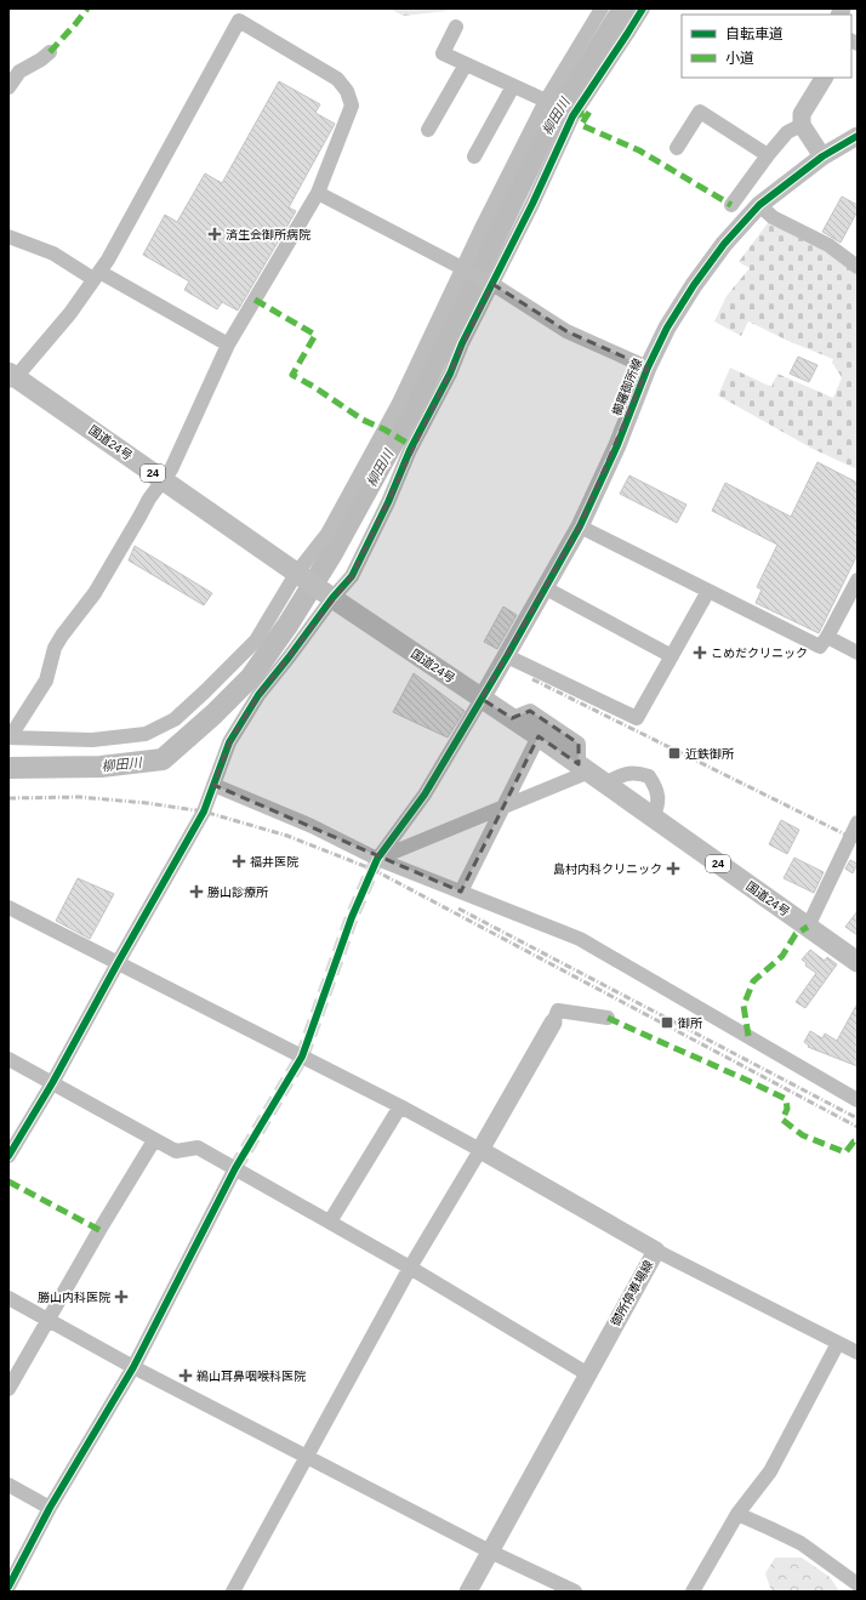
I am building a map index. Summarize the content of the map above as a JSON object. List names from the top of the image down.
{
  "streets": {
    "highway": ["国道24号", "24"],
    "main road": ["櫛羅御所線", "御所停車場線"]
  },
  "crossings": [
    ["櫛羅御所線", "国道24号"]
  ],
  "water": ["柳田川"],
  "places": {
    "health": [
      "済生会御所病院",
      "こめだクリニック",
      "福井医院",
      "島村内科クリニック",
      "勝山診療所",
      "勝山内科医院",
      "鵜山耳鼻咽喉科医院"
    ],
    "transit": ["近鉄御所", "御所"]
  },
  "legend": ["自転車道", "小道"]
}
